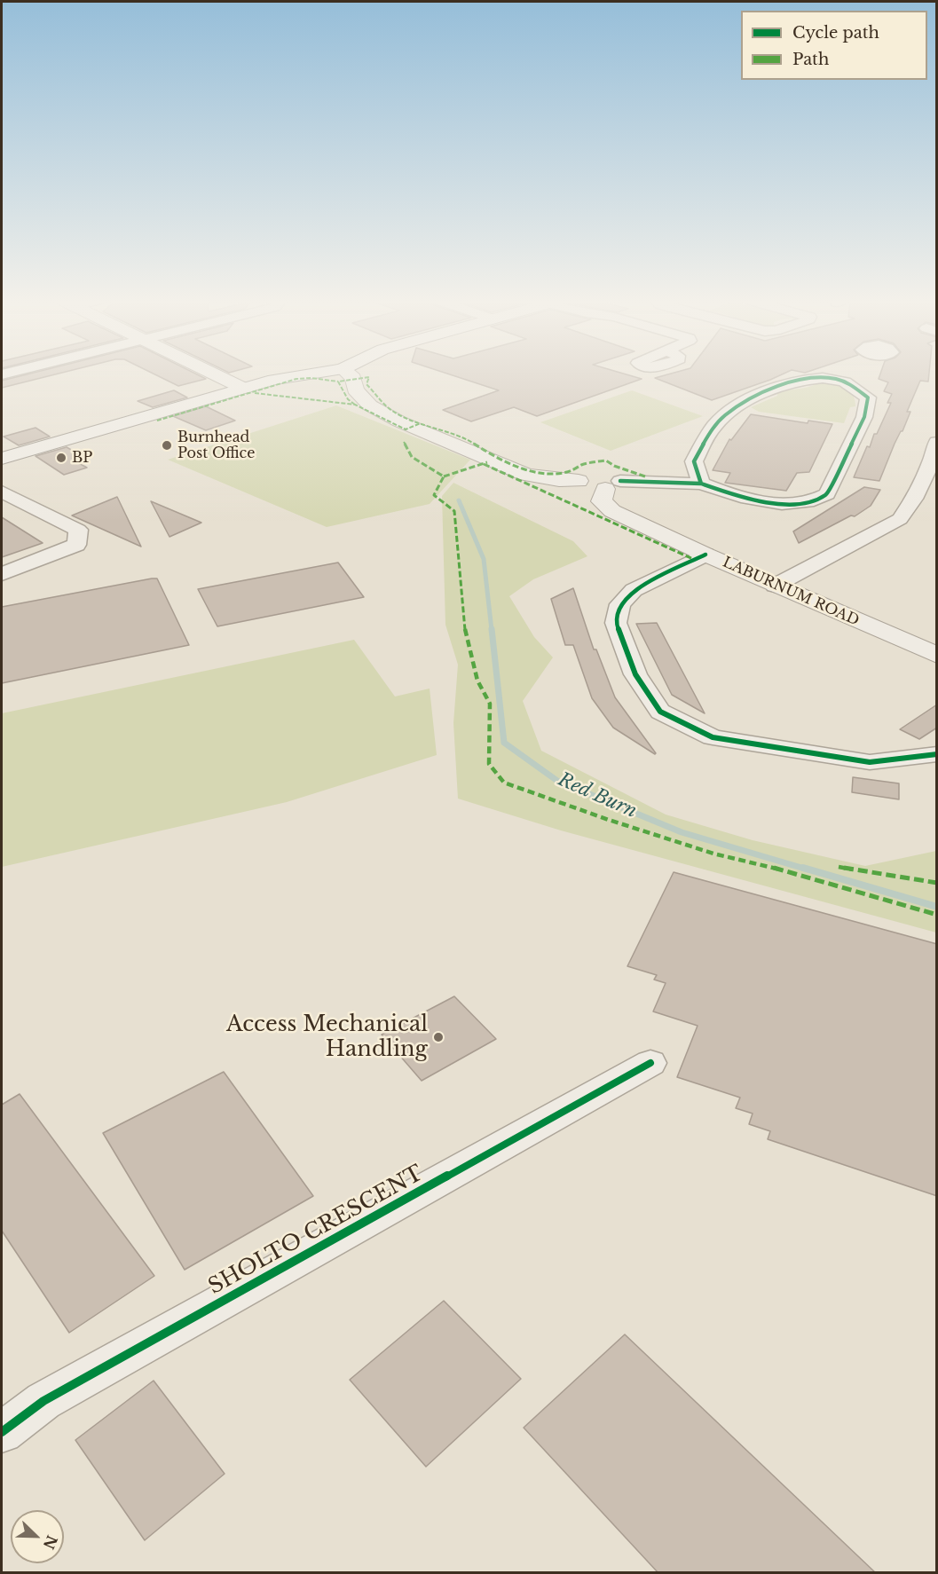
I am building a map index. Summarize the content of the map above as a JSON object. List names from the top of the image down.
{
  "streets": {
    "street": ["LABURNUM ROAD", "SHOLTO CRESCENT"]
  },
  "water": ["Red Burn"],
  "places": ["Burnhead Post Office", "BP", "Access Mechanical Handling"],
  "legend": ["Cycle path", "Path"],
  "north": "bottom right"
}
